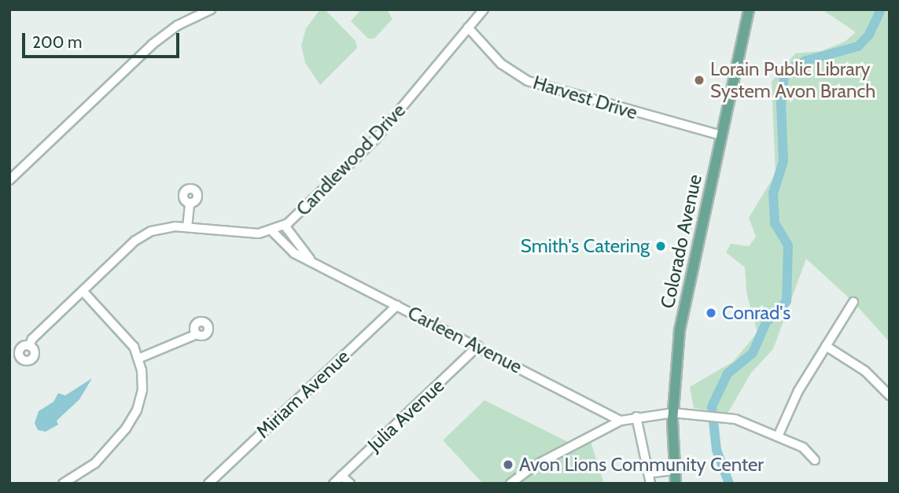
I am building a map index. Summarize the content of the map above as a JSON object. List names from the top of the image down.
{
  "streets": {
    "main road": ["Colorado Avenue"],
    "street": [
      "Harvest Drive",
      "Candlewood Drive",
      "Carleen Avenue",
      "Miriam Avenue",
      "Julia Avenue"
    ]
  },
  "crossings": [
    ["Harvest Drive", "Candlewood Drive"],
    ["Harvest Drive", "Colorado Avenue"],
    ["Candlewood Drive", "Carleen Avenue"],
    ["Carleen Avenue", "Miriam Avenue"],
    ["Carleen Avenue", "Julia Avenue"]
  ],
  "places": [
    "Lorain Public Library System Avon Branch",
    "Smith's Catering",
    "Conrad's",
    "Avon Lions Community Center"
  ],
  "scale_bar": "200 m"
}
